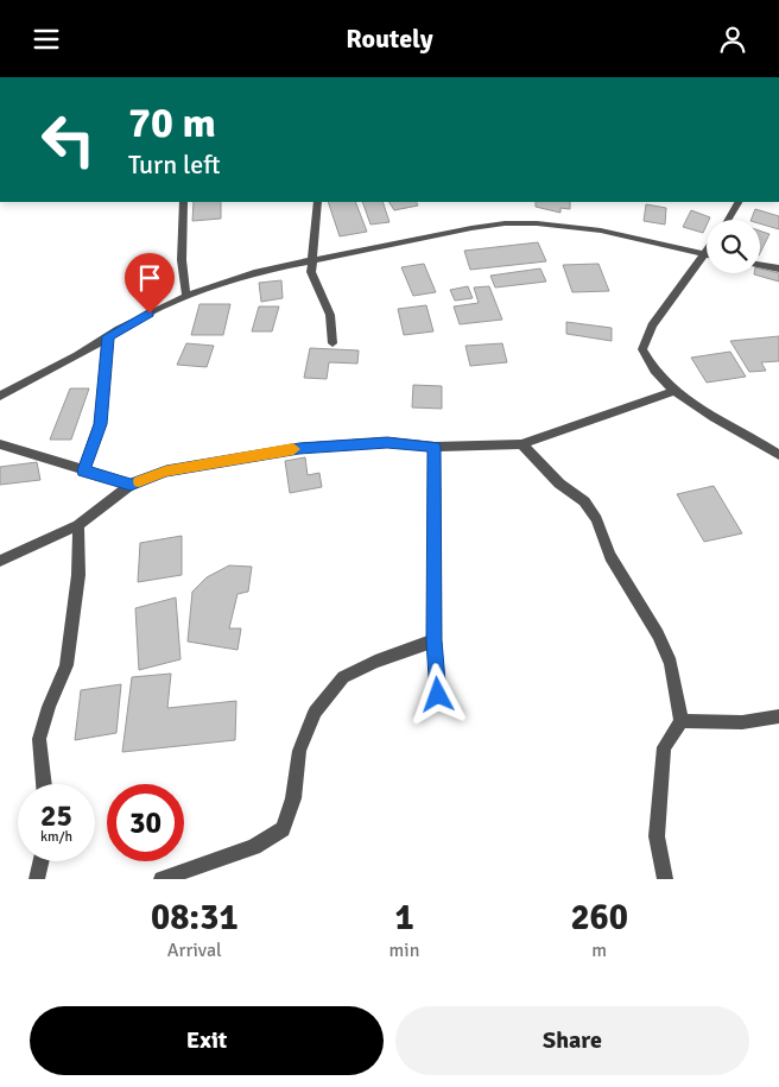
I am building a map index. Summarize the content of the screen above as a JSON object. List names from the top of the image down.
{
  "page": {
    "header": "Routely",
    "turn": ["70 m", "Turn left"],
    "speed": "25 km/h",
    "limit": "30",
    "eta": [
      "08:31",
      "Arrival",
      "1",
      "min",
      "260",
      "m"
    ],
    "buttons": ["Exit", "Share"]
  }
}
